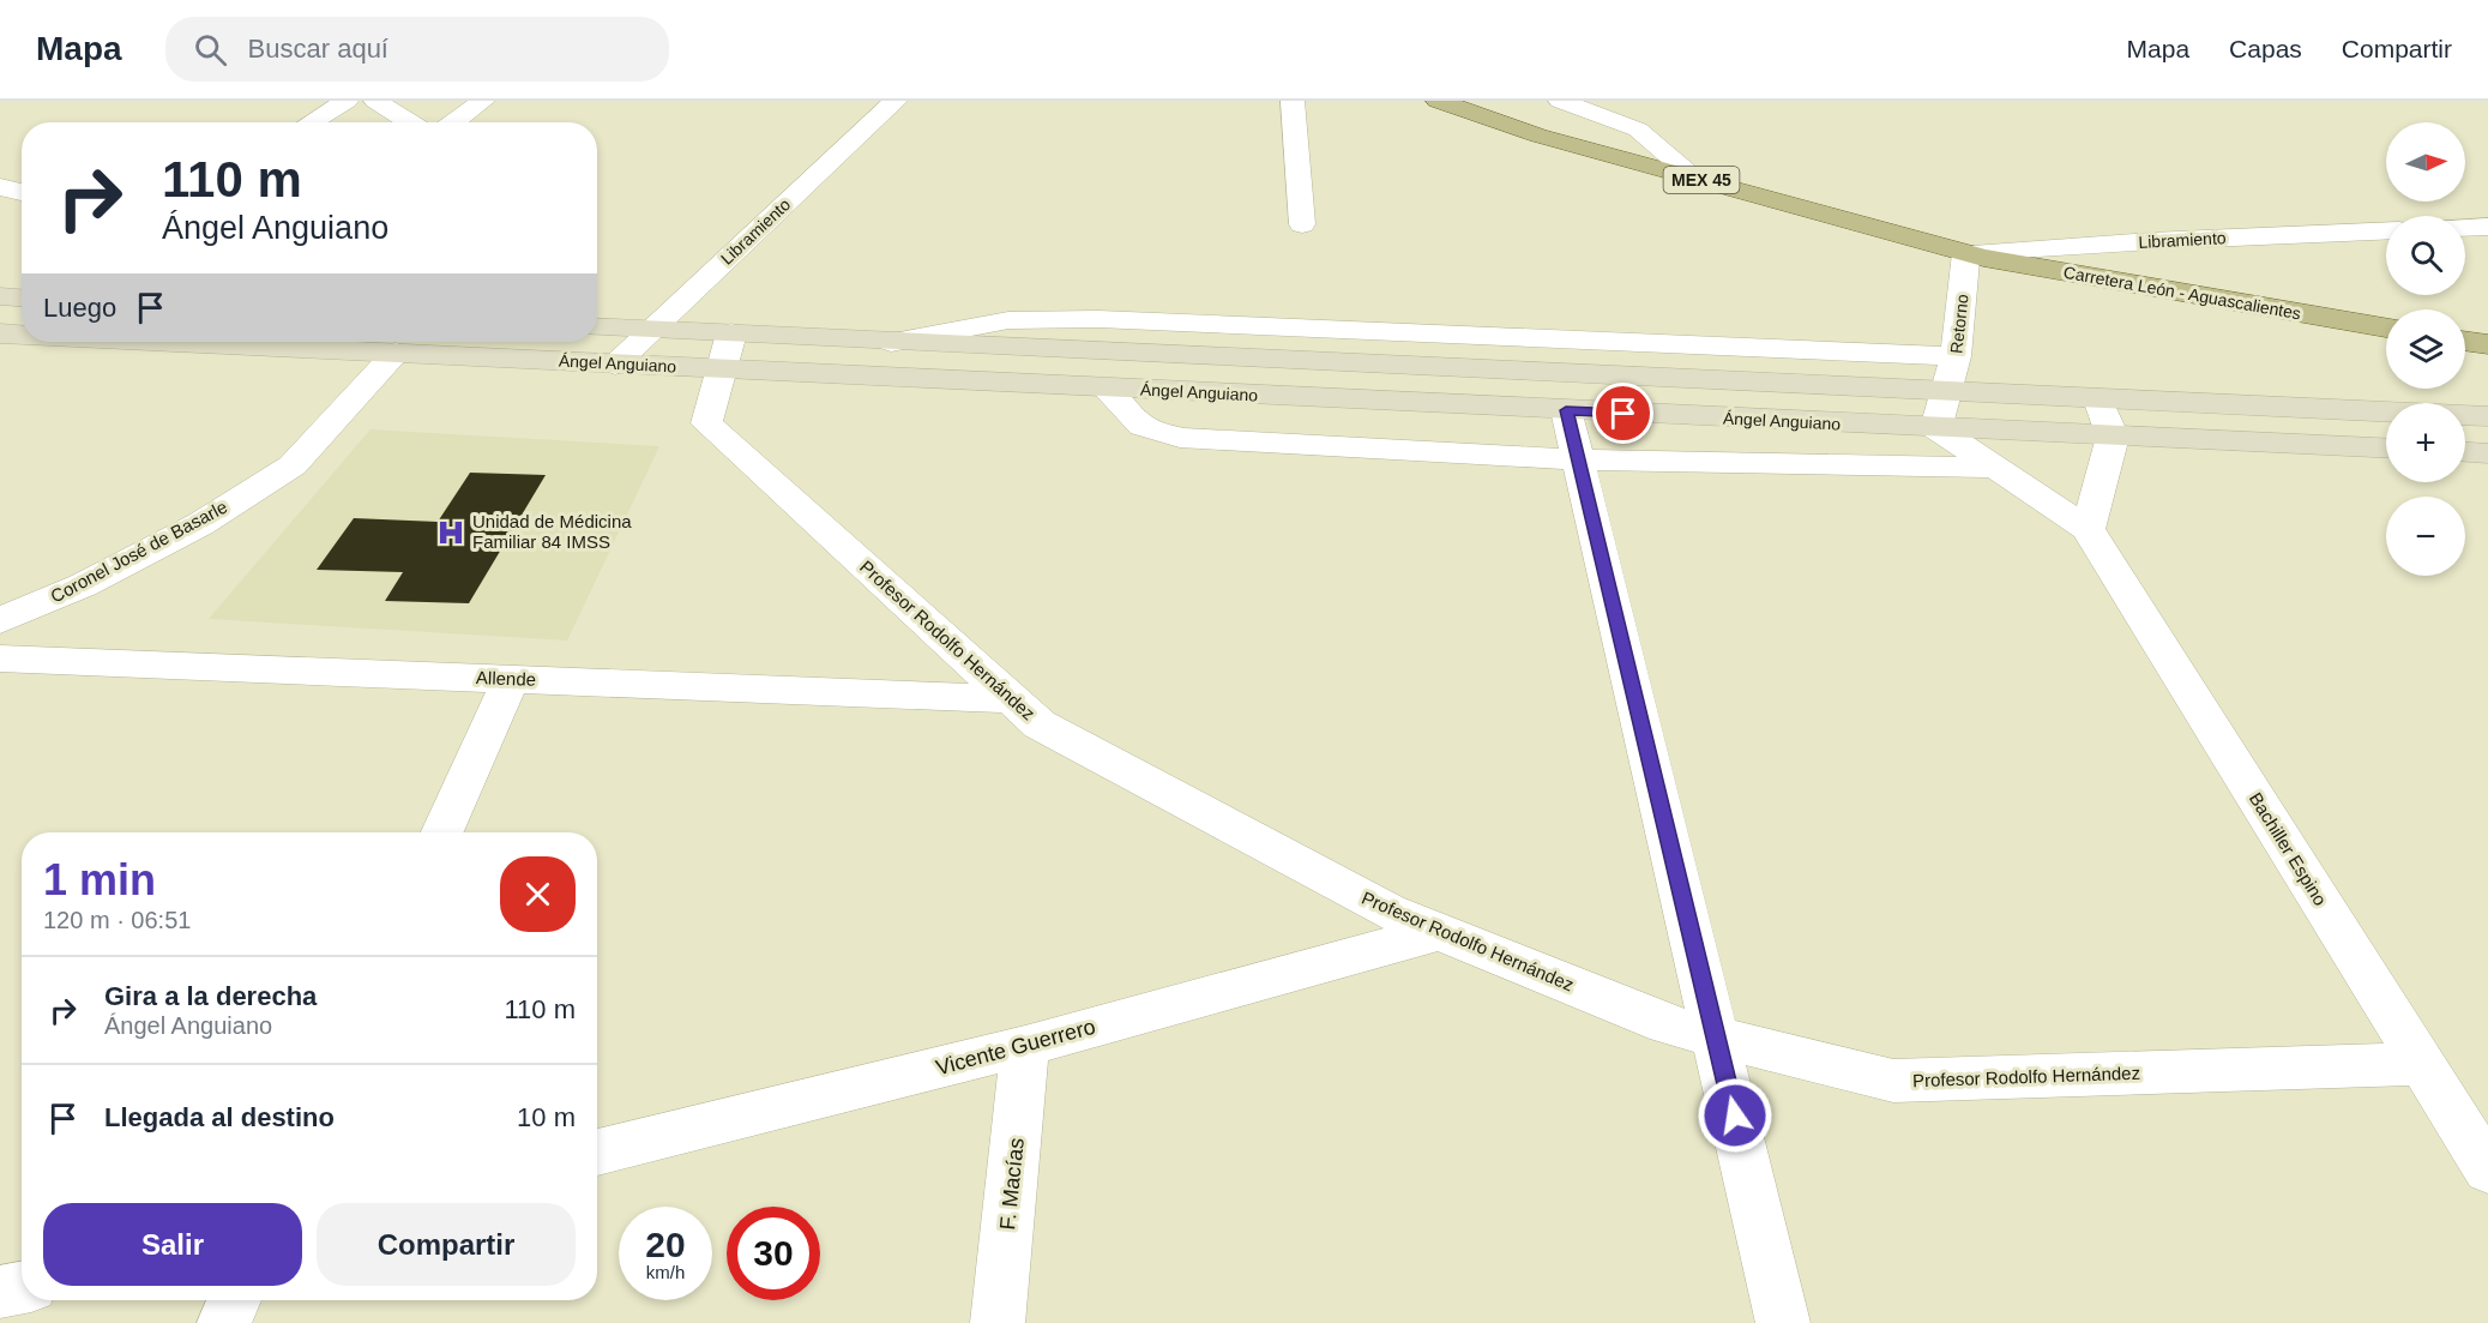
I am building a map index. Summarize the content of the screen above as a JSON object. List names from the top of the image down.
{
  "streets": {
    "main road": ["MEX 45", "Carretera León - Aguascalientes"],
    "street": [
      "Libramiento",
      "Retorno",
      "Ángel Anguiano",
      "Coronel José de Basarle",
      "Profesor Rodolfo Hernández",
      "Allende",
      "Bachiller Espino",
      "Vicente Guerrero",
      "F. Macías"
    ]
  },
  "crossings": [
    ["MEX 45", "Libramiento"],
    ["MEX 45", "Carretera León - Aguascalientes"],
    ["MEX 45", "Retorno"],
    ["Libramiento", "Carretera León - Aguascalientes"],
    ["Libramiento", "Retorno"],
    ["Libramiento", "Ángel Anguiano"],
    ["Carretera León - Aguascalientes", "Retorno"],
    ["Retorno", "Ángel Anguiano"],
    ["Ángel Anguiano", "Coronel José de Basarle"],
    ["Ángel Anguiano", "Profesor Rodolfo Hernández"],
    ["Profesor Rodolfo Hernández", "Allende"],
    ["Profesor Rodolfo Hernández", "Bachiller Espino"],
    ["Profesor Rodolfo Hernández", "Vicente Guerrero"],
    ["Vicente Guerrero", "F. Macías"]
  ],
  "places": {
    "hospital": ["Unidad de Médicina Familiar 84 IMSS"]
  },
  "north": "right",
  "page": {
    "header": "Mapa",
    "search": "Buscar aquí",
    "nav": ["Mapa", "Capas", "Compartir"],
    "map_buttons": ["+", "−"],
    "turn": ["110 m", "Ángel Anguiano"],
    "then": "Luego",
    "heading": ["1 min", "120 m · 06:51"],
    "list": [
      {
        "name": "Gira a la derecha",
        "note": "Ángel Anguiano",
        "value": "110 m"
      },
      {
        "name": "Llegada al destino",
        "value": "10 m"
      }
    ],
    "buttons": ["Salir", "Compartir"],
    "speed": "20 km/h",
    "limit": "30"
  }
}
